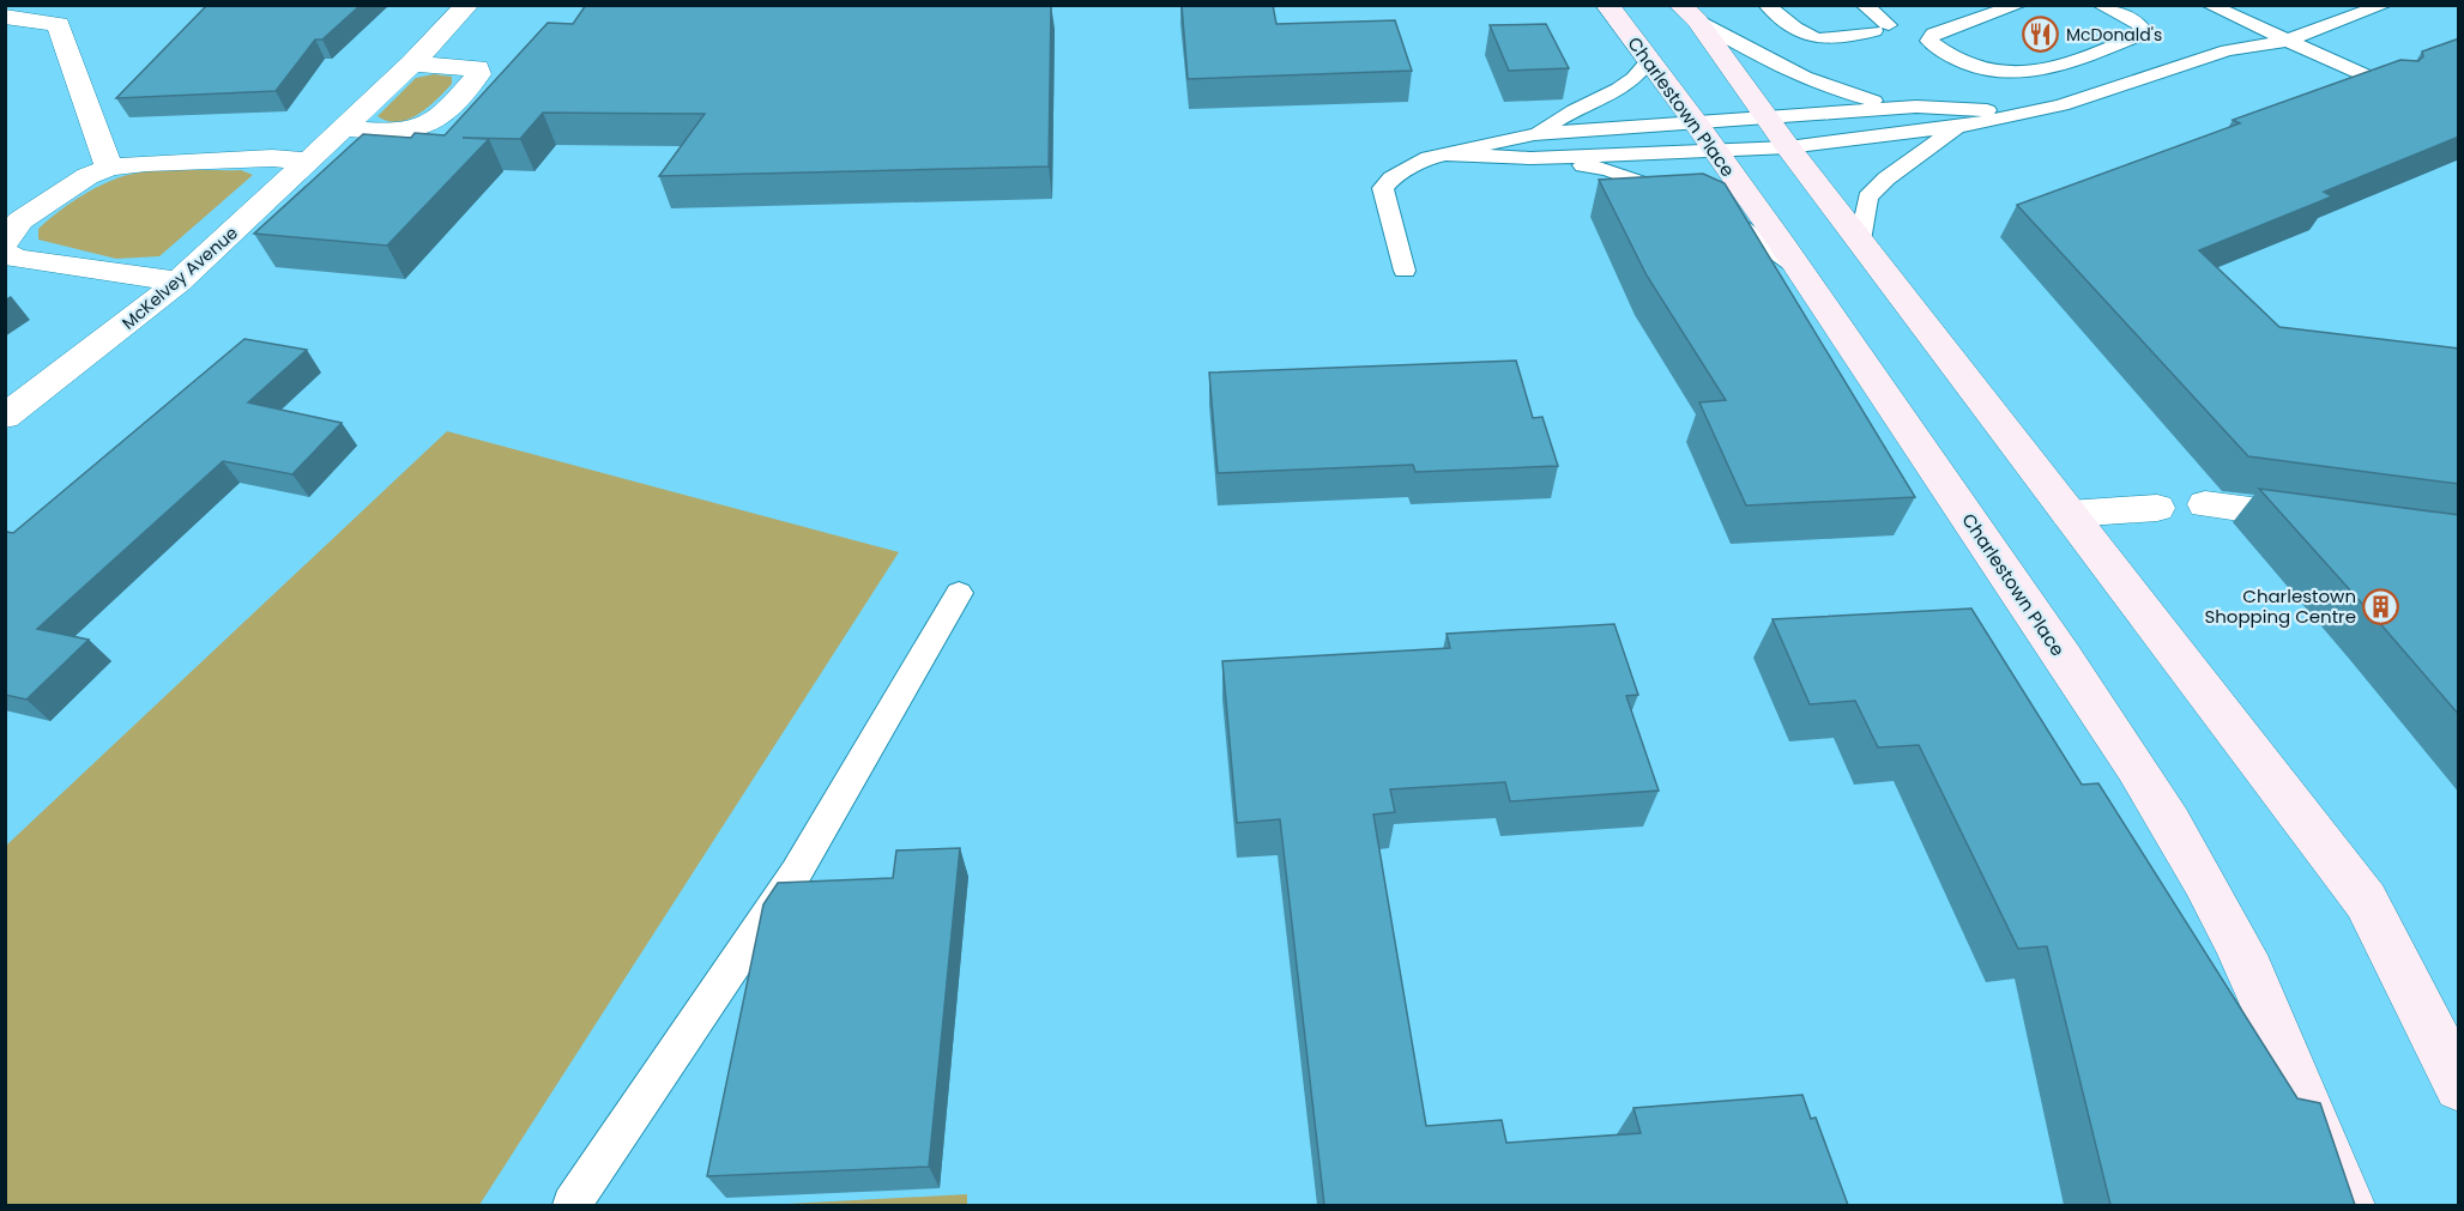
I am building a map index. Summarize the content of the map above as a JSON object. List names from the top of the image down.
{
  "streets": {
    "street": ["Charlestown Place", "McKelvey Avenue"]
  },
  "places": {
    "restaurant": ["McDonald's"],
    "building": ["Charlestown Shopping Centre"]
  }
}
